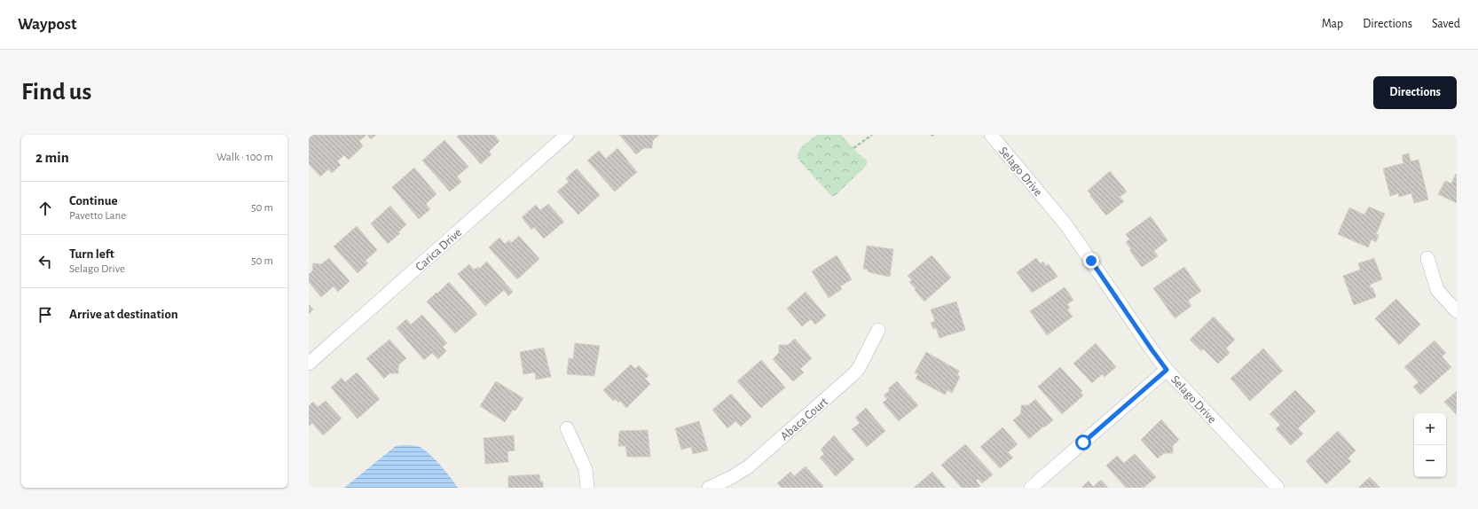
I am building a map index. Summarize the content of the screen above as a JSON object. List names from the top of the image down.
{
  "streets": {
    "street": ["Selago Drive", "Carica Drive", "Abaca Court"]
  },
  "page": {
    "header": "Waypost",
    "nav": ["Map", "Directions", "Saved"],
    "buttons": "Directions",
    "title": "Find us",
    "heading": ["2 min", "Walk · 100 m"],
    "list": [
      ["Continue", "Pavetto Lane", "50 m"],
      ["Turn left", "Selago Drive", "50 m"],
      "Arrive at destination"
    ],
    "map_buttons": ["+", "−"]
  }
}
